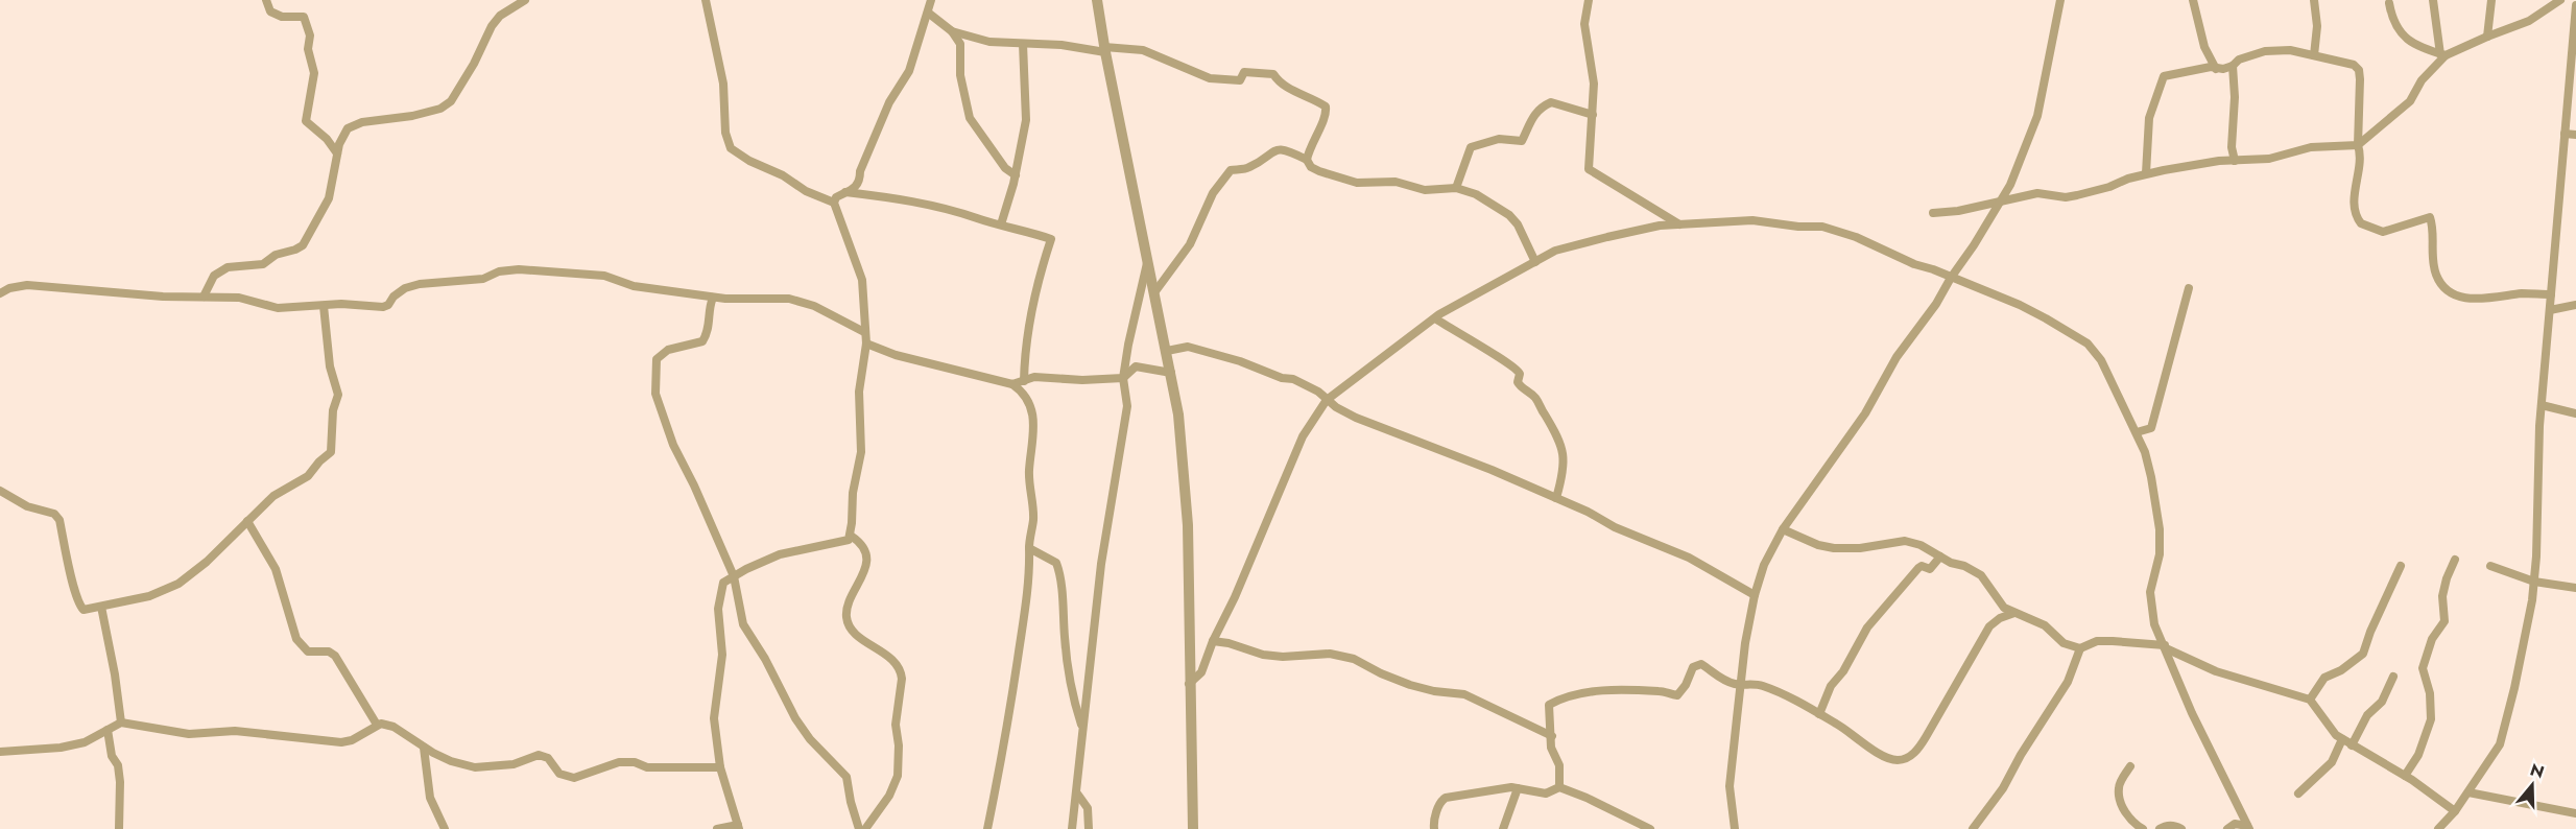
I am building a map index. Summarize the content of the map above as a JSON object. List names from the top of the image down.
{
  "north": "top"
}
